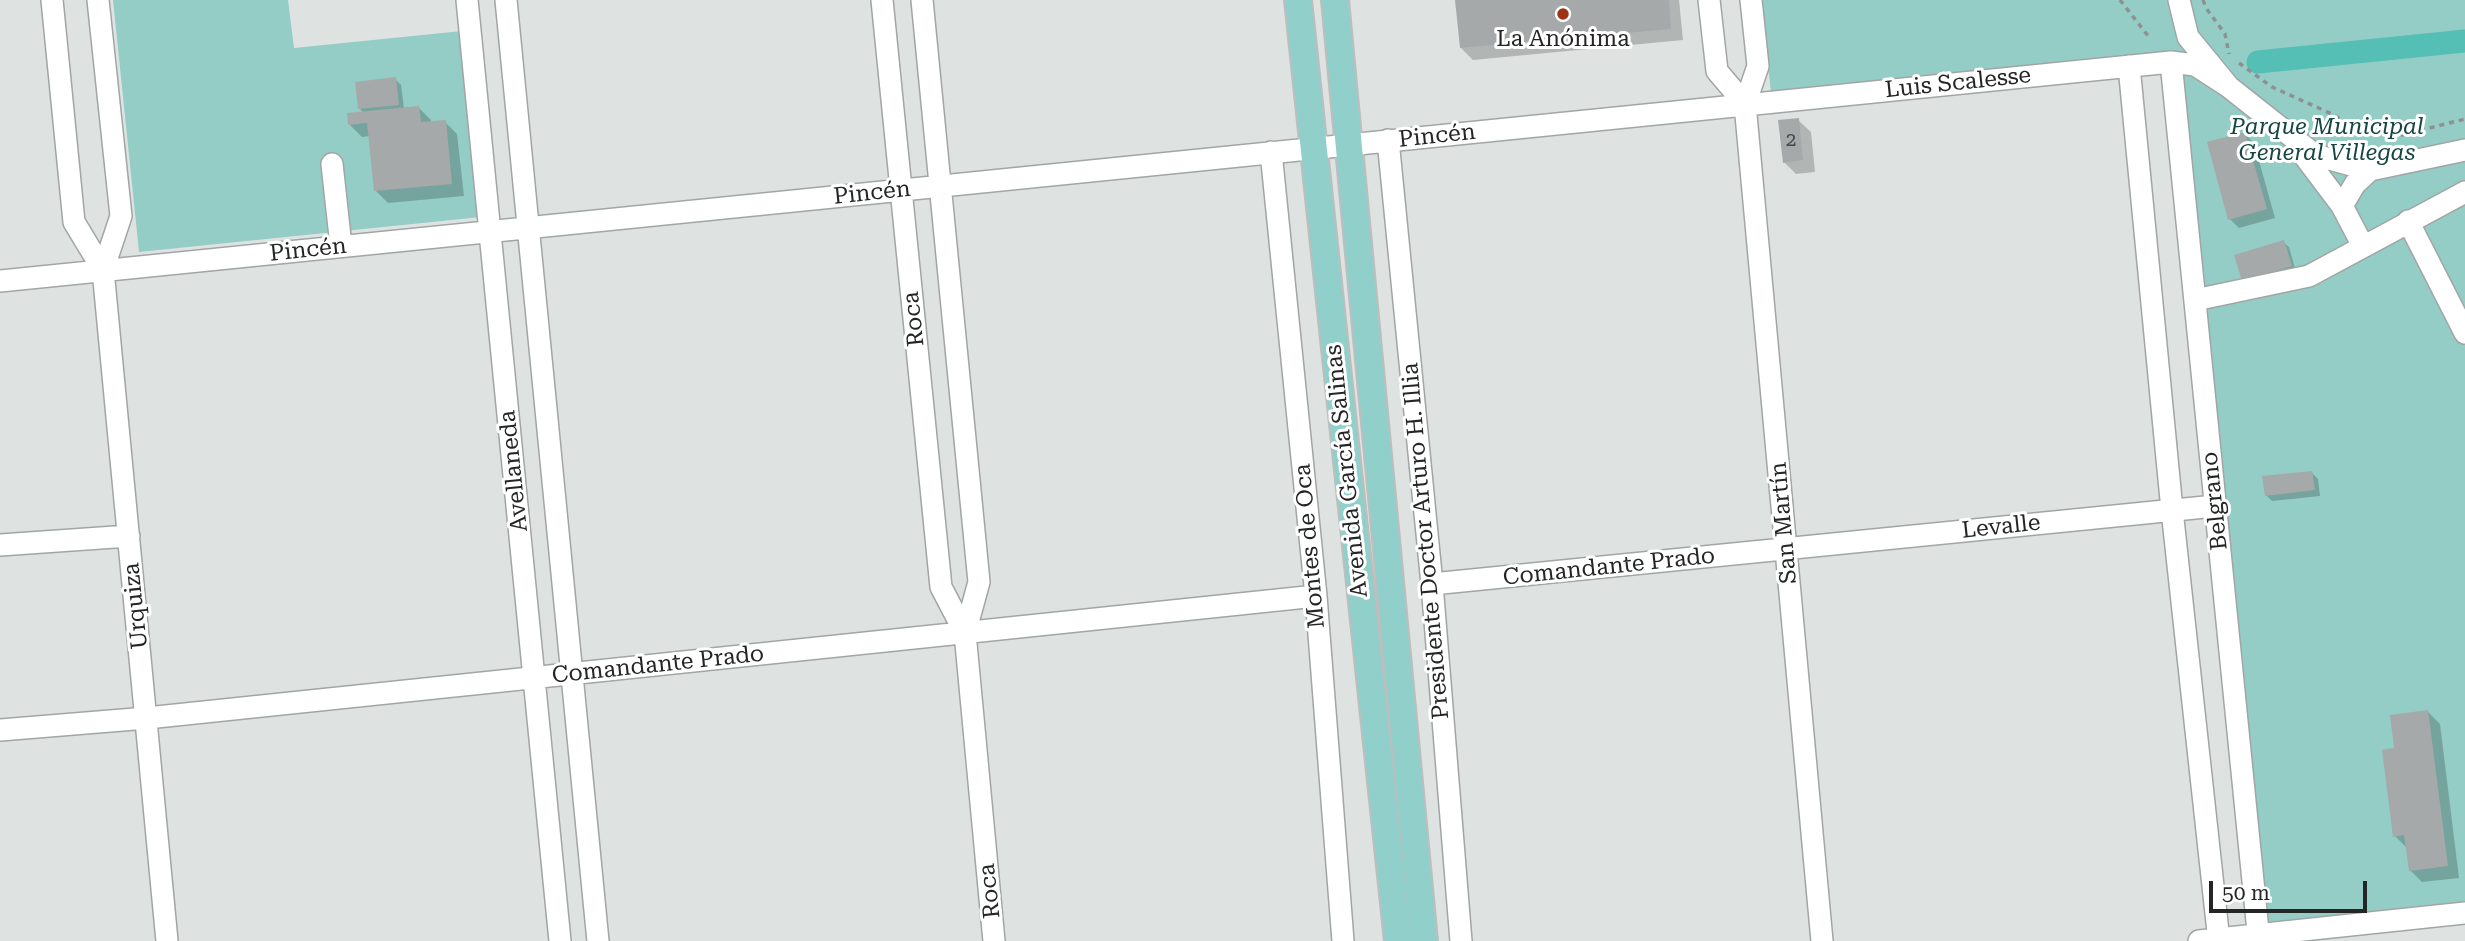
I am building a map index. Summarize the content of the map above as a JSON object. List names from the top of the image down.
{
  "streets": {
    "main road": ["Avenida García Salinas"],
    "street": [
      "Luis Scalesse",
      "Pincén",
      "Roca",
      "Avellaneda",
      "Belgrano",
      "San Martín",
      "Levalle",
      "Presidente Doctor Arturo H. Illia",
      "Montes de Oca",
      "Comandante Prado",
      "Urquiza"
    ]
  },
  "crossings": [
    ["Luis Scalesse", "Pincén"],
    ["Luis Scalesse", "Belgrano"],
    ["Luis Scalesse", "San Martín"],
    ["Pincén", "Roca"],
    ["Pincén", "Avellaneda"],
    ["Pincén", "Avenida García Salinas"],
    ["Pincén", "San Martín"],
    ["Pincén", "Presidente Doctor Arturo H. Illia"],
    ["Pincén", "Montes de Oca"],
    ["Pincén", "Urquiza"],
    ["Roca", "Comandante Prado"],
    ["Avellaneda", "Comandante Prado"],
    ["Belgrano", "Levalle"],
    ["San Martín", "Levalle"],
    ["San Martín", "Comandante Prado"],
    ["Levalle", "Comandante Prado"],
    ["Presidente Doctor Arturo H. Illia", "Comandante Prado"],
    ["Montes de Oca", "Comandante Prado"],
    ["Comandante Prado", "Urquiza"]
  ],
  "parks": ["Parque Municipal General Villegas"],
  "places": ["La Anónima"],
  "house_numbers": ["2"],
  "scale_bar": "50 m"
}
